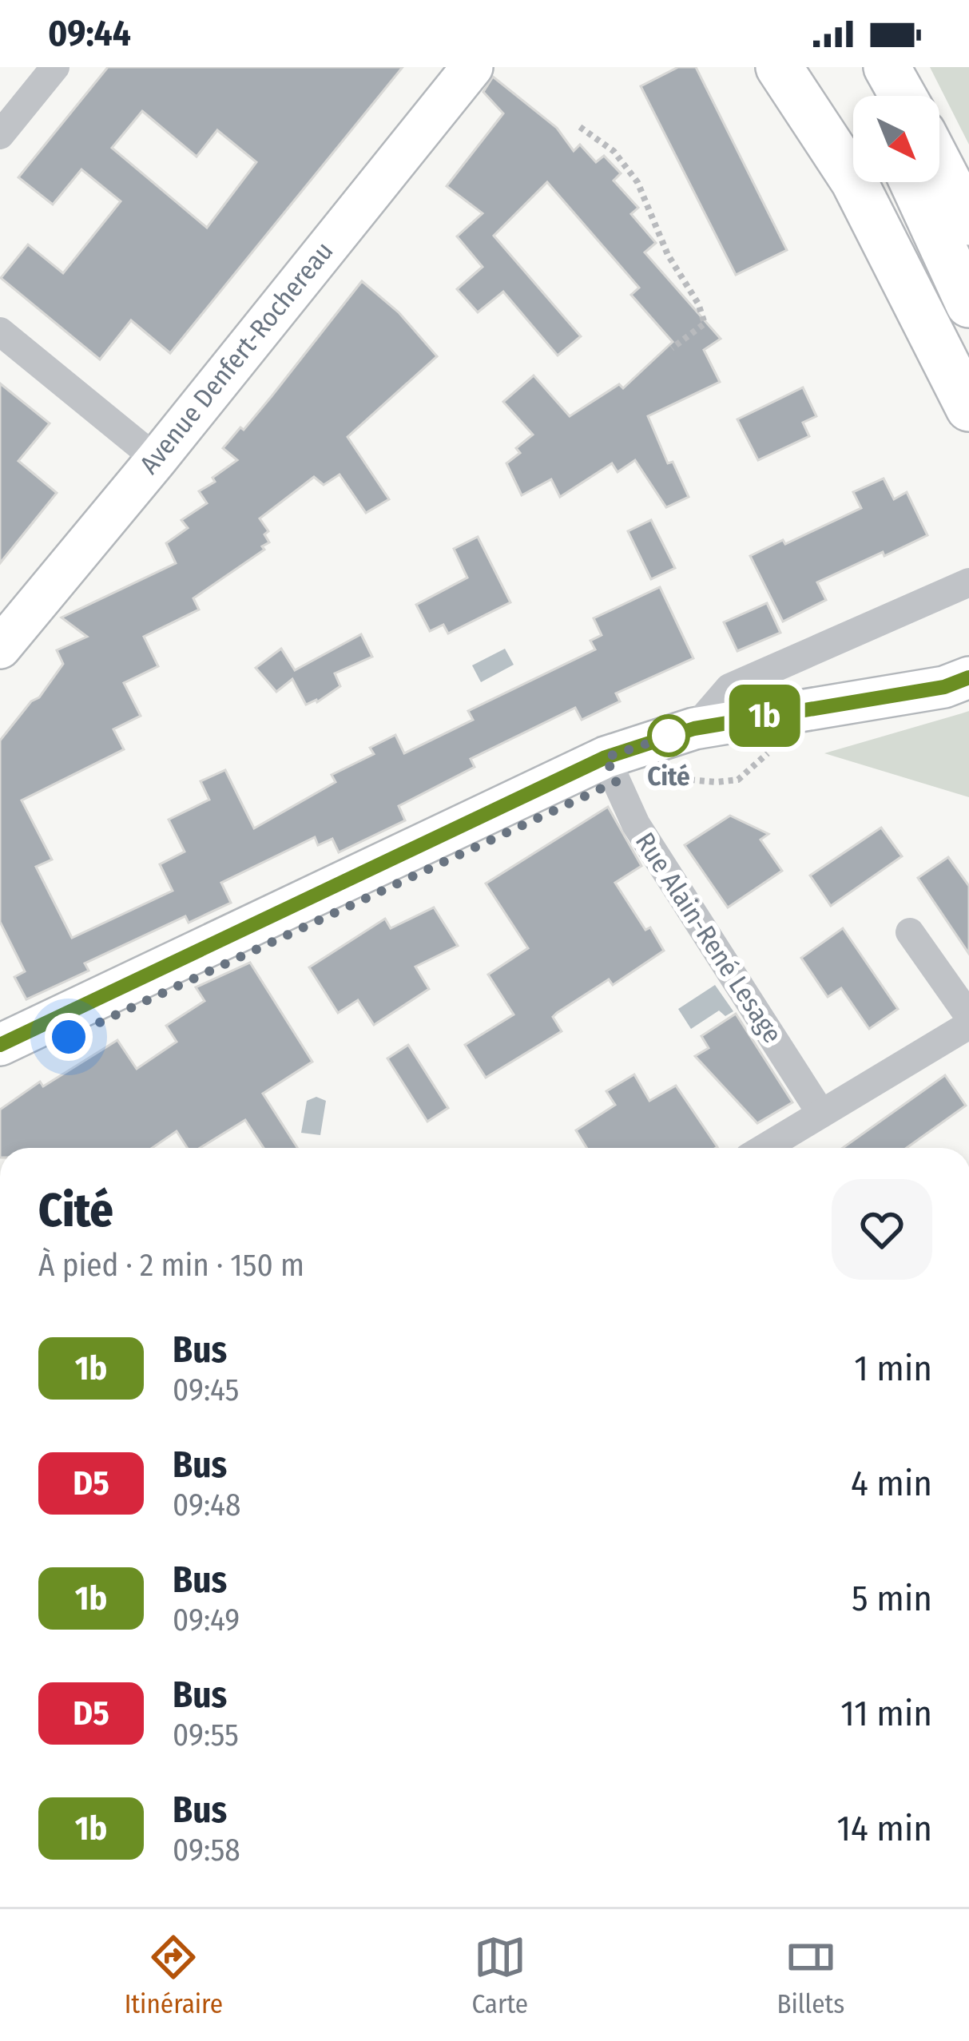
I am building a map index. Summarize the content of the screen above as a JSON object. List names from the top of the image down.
{
  "streets": {
    "main road": ["Avenue Denfert-Rochereau"],
    "street": ["Rue Alain-René Lesage"]
  },
  "places": ["Cité"],
  "lines": ["bus line 1b"],
  "north": "bottom right",
  "page": {
    "status": "09:44",
    "on_map": "1b",
    "heading": ["Cité", "À pied · 2 min · 150 m"],
    "list": [
      {
        "mark": "1b",
        "name": "Bus",
        "note": "09:45",
        "value": "1 min"
      },
      {
        "mark": "D5",
        "name": "Bus",
        "note": "09:48",
        "value": "4 min"
      },
      {
        "mark": "1b",
        "name": "Bus",
        "note": "09:49",
        "value": "5 min"
      },
      {
        "mark": "D5",
        "name": "Bus",
        "note": "09:55",
        "value": "11 min"
      },
      {
        "mark": "1b",
        "name": "Bus",
        "note": "09:58",
        "value": "14 min"
      }
    ],
    "tabs": ["Itinéraire", "Carte", "Billets"]
  }
}
